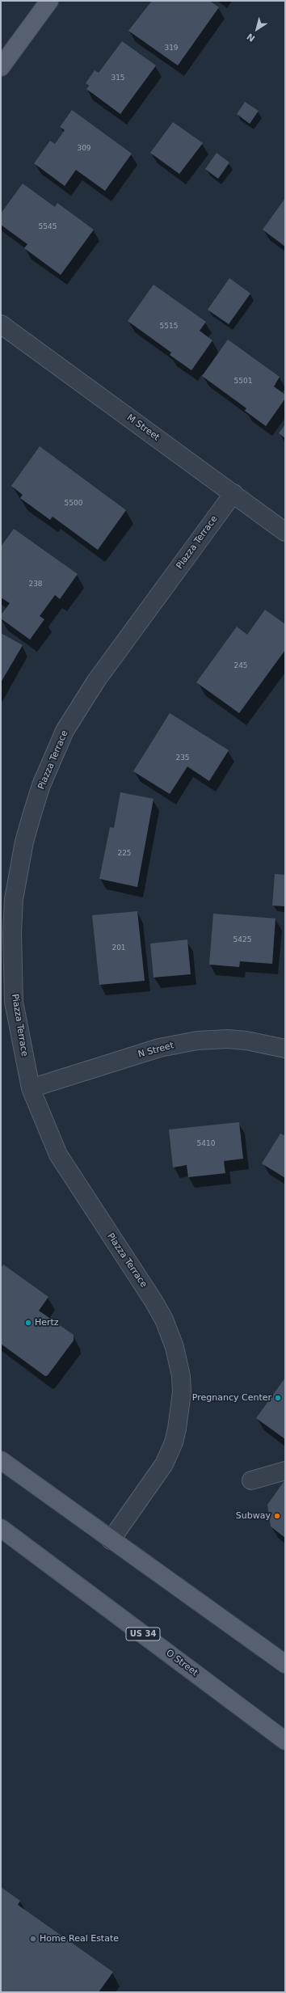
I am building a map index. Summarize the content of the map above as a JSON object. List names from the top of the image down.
{
  "streets": {
    "main road": ["US 34", "O Street"],
    "street": ["M Street", "Piazza Terrace", "N Street"]
  },
  "crossings": [
    ["M Street", "Piazza Terrace"],
    ["Piazza Terrace", "N Street"]
  ],
  "places": [
    "Hertz",
    "Pregnancy Center",
    "Subway",
    "Home Real Estate"
  ],
  "house_numbers": [
    "319",
    "315",
    "309",
    "5545",
    "5515",
    "5501",
    "5500",
    "238",
    "245",
    "235",
    "225",
    "5425",
    "201",
    "5410"
  ],
  "north": "bottom left"
}
